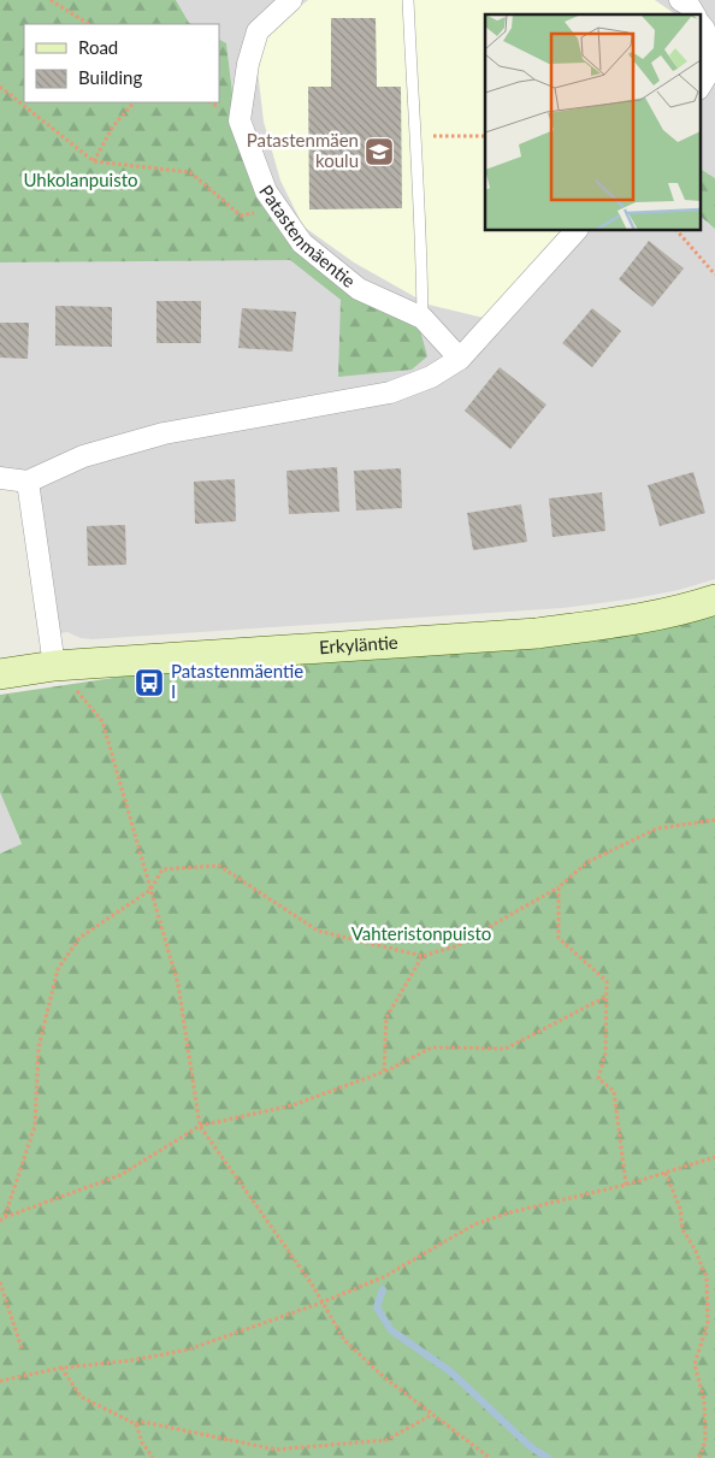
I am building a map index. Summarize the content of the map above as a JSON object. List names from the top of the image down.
{
  "streets": {
    "street": ["Patastenmäentie", "Erkyläntie"]
  },
  "parks": ["Uhkolanpuisto", "Vahteristonpuisto"],
  "places": {
    "school or university": ["Patastenmäen koulu"],
    "bus stop": ["Patastenmäentie I"]
  },
  "legend": ["Road", "Building"]
}
